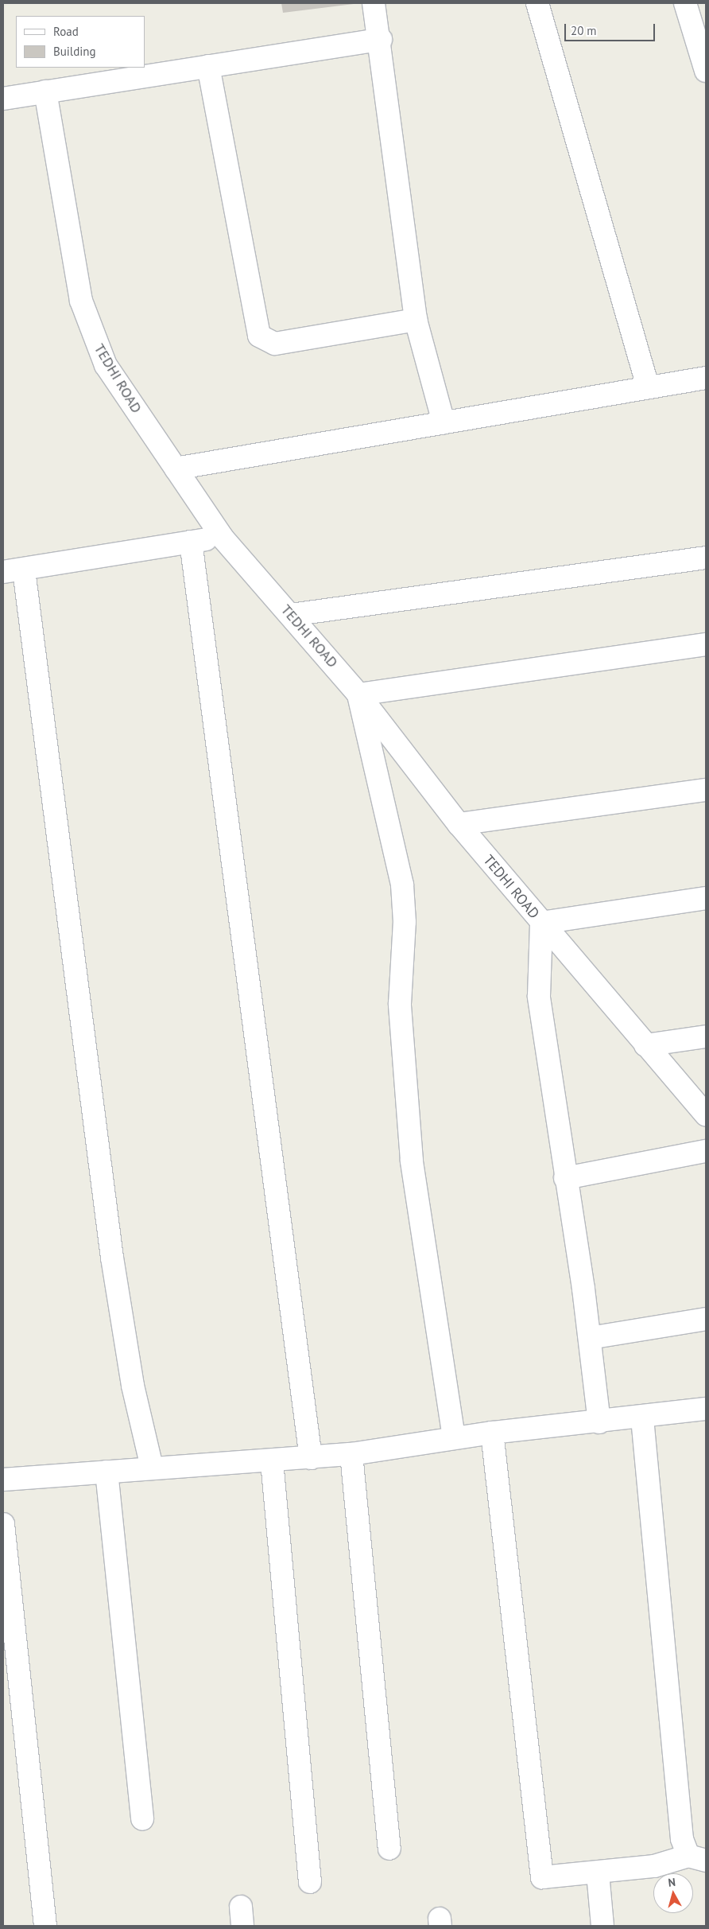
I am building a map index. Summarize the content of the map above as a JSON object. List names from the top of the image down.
{
  "streets": {
    "street": ["TEDHI ROAD"]
  },
  "legend": ["Road", "Building"],
  "scale_bar": "20 m",
  "north": "top"
}
